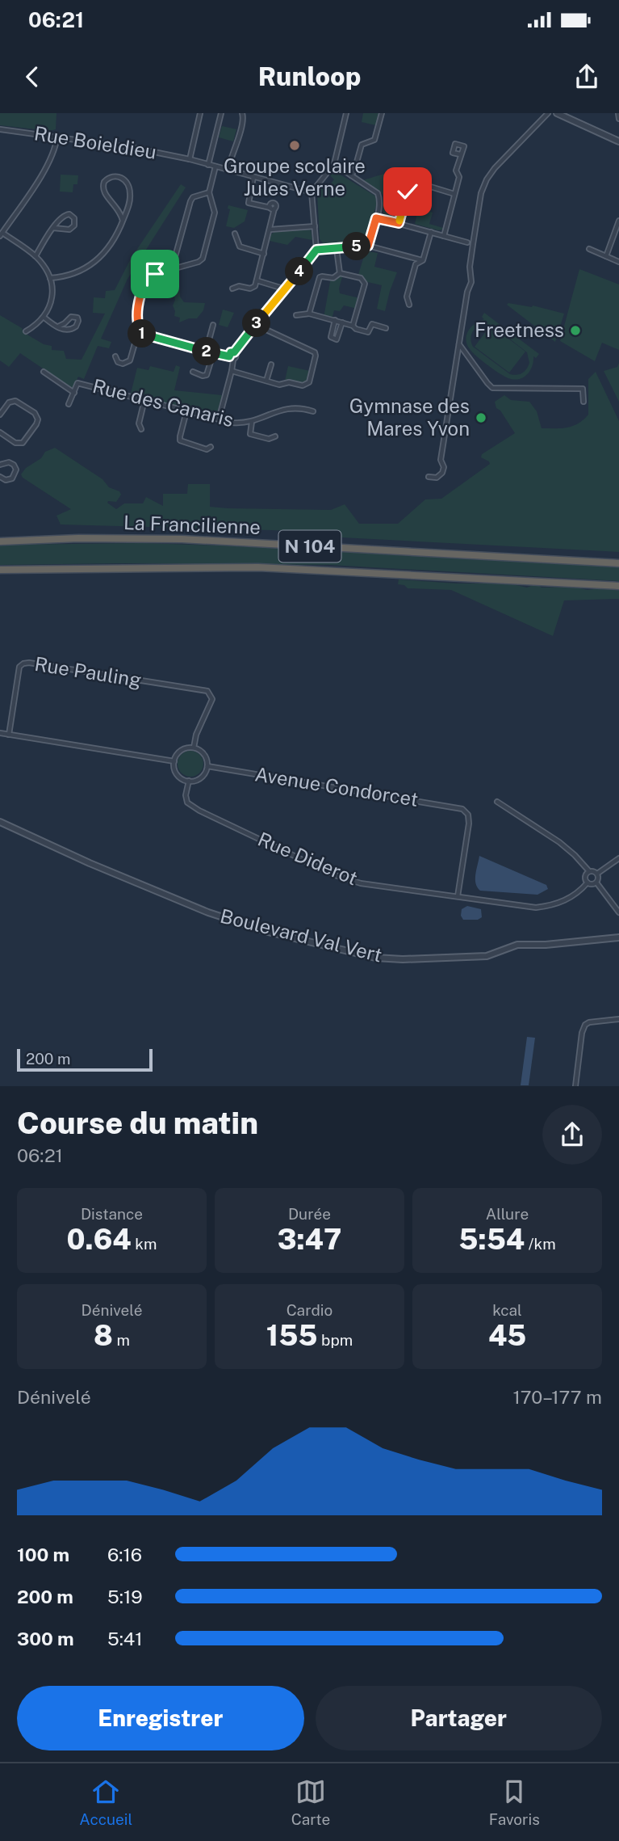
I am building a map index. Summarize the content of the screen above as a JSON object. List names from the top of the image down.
{
  "streets": {
    "highway": ["La Francilienne", "N 104"],
    "street": [
      "Rue Boieldieu",
      "Rue des Canaris",
      "Rue Pauling",
      "Avenue Condorcet",
      "Rue Diderot",
      "Boulevard Val Vert"
    ]
  },
  "crossings": [
    ["Rue Pauling", "Avenue Condorcet"],
    ["Rue Pauling", "Rue Diderot"],
    ["Avenue Condorcet", "Rue Diderot"]
  ],
  "places": ["Groupe scolaire Jules Verne", "Freetness", "Gymnase des Mares Yvon"],
  "scale_bar": "200 m",
  "page": {
    "status": "06:21",
    "header": "Runloop",
    "pins": [
      "5",
      "4",
      "3",
      "1",
      "2"
    ],
    "scale": "200 m",
    "heading": ["Course du matin", "06:21"],
    "stats": [
      ["Distance", "0.64 km"],
      ["Durée", "3:47"],
      ["Allure", "5:54 /km"],
      ["Dénivelé", "8 m"],
      ["Cardio", "155 bpm"],
      ["kcal", "45"]
    ],
    "chart": ["Dénivelé", "170–177 m"],
    "list": [
      {
        "name": "100 m",
        "note": "6:16"
      },
      {
        "name": "200 m",
        "note": "5:19"
      },
      {
        "name": "300 m",
        "note": "5:41"
      }
    ],
    "buttons": ["Enregistrer", "Partager"],
    "tabs": ["Accueil", "Carte", "Favoris"]
  }
}
